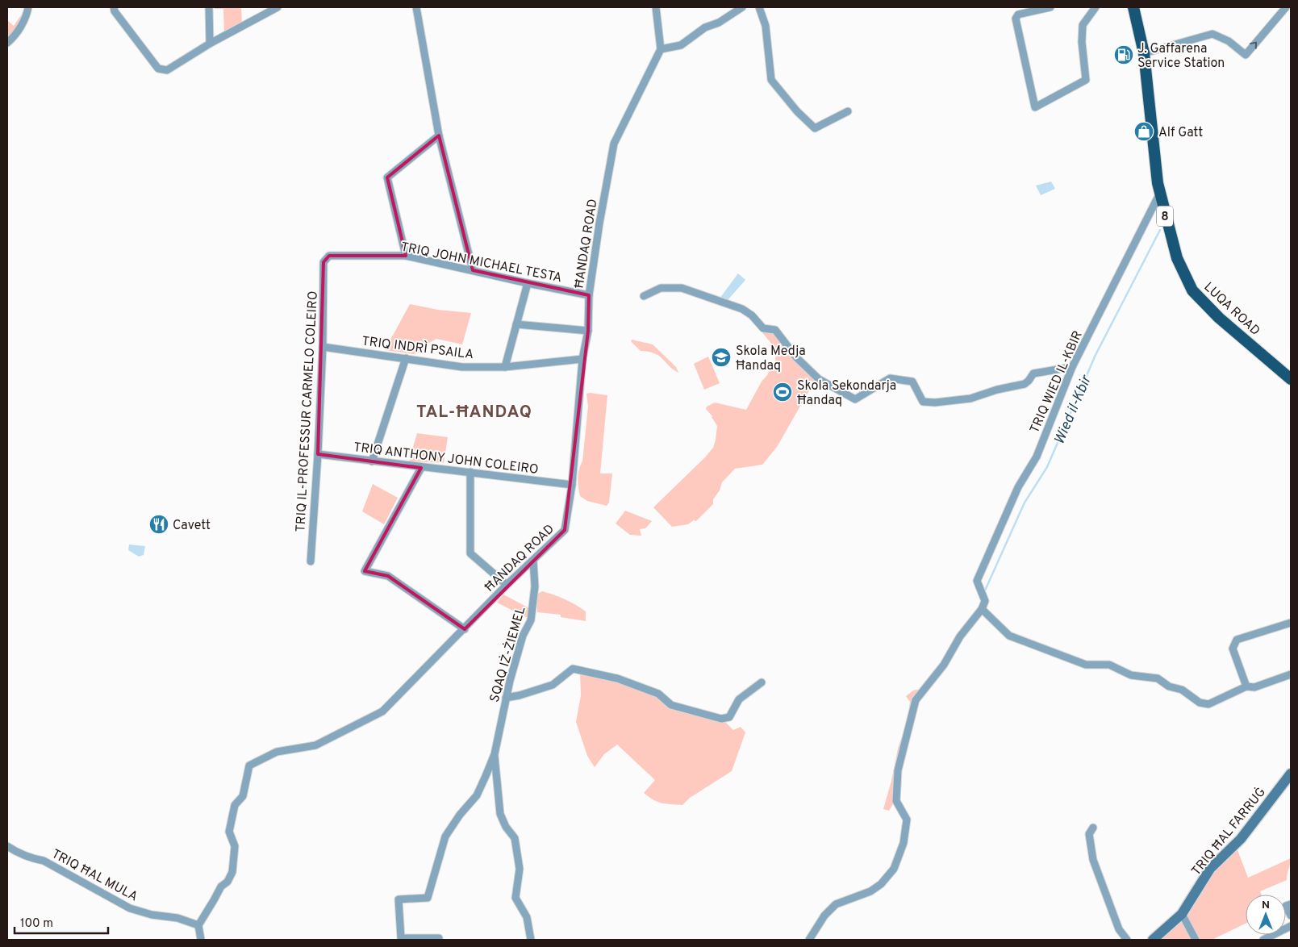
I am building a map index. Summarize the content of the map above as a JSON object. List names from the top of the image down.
{
  "streets": {
    "highway": ["8", "LUQA ROAD"],
    "main road": ["TRIQ ĦAL FARRUĠ"],
    "street": [
      "ĦANDAQ ROAD",
      "TRIQ JOHN MICHAEL TESTA",
      "TRIQ INDRÌ PSAILA",
      "TRIQ WIED IL-KBIR",
      "TRIQ IL-PROFESSUR CARMELO COLEIRO",
      "TRIQ ANTHONY JOHN COLEIRO",
      "SQAQ IŻ-ŻIEMEL",
      "TRIQ ĦAL MULA"
    ]
  },
  "crossings": [
    ["ĦANDAQ ROAD", "TRIQ JOHN MICHAEL TESTA"],
    ["ĦANDAQ ROAD", "TRIQ INDRÌ PSAILA"],
    ["ĦANDAQ ROAD", "TRIQ ANTHONY JOHN COLEIRO"],
    ["ĦANDAQ ROAD", "SQAQ IŻ-ŻIEMEL"],
    ["ĦANDAQ ROAD", "TRIQ ĦAL MULA"],
    ["TRIQ JOHN MICHAEL TESTA", "TRIQ IL-PROFESSUR CARMELO COLEIRO"],
    ["LUQA ROAD", "TRIQ WIED IL-KBIR"],
    ["TRIQ INDRÌ PSAILA", "TRIQ IL-PROFESSUR CARMELO COLEIRO"],
    ["TRIQ IL-PROFESSUR CARMELO COLEIRO", "TRIQ ANTHONY JOHN COLEIRO"]
  ],
  "districts": ["TAL-ĦANDAQ"],
  "water": ["Wied il-Kbir"],
  "places": {
    "fuel station": ["J. Gaffarena Service Station"],
    "shop": ["Alf Gatt"],
    "school or university": ["Skola Medja Ħandaq"],
    "sports": ["Skola Sekondarja Ħandaq"],
    "restaurant": ["Cavett"]
  },
  "scale_bar": "100 m",
  "north": "top"
}
